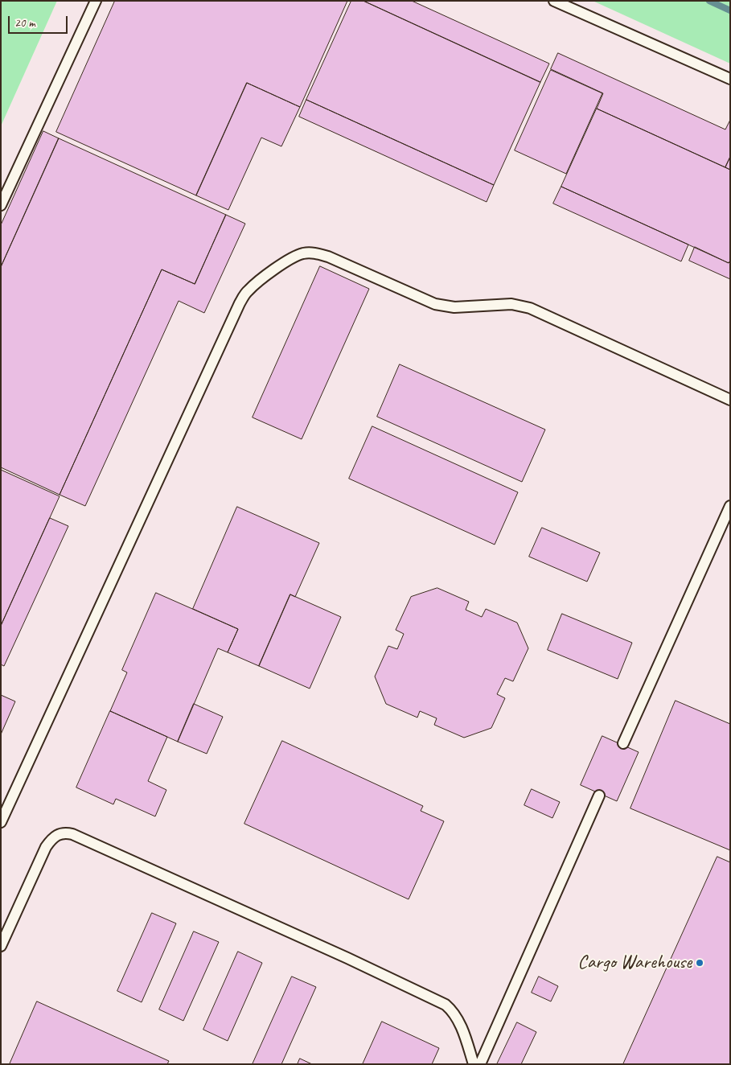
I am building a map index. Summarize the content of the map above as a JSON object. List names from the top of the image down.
{
  "places": ["Cargo Warehouse"],
  "scale_bar": "20 m"
}
